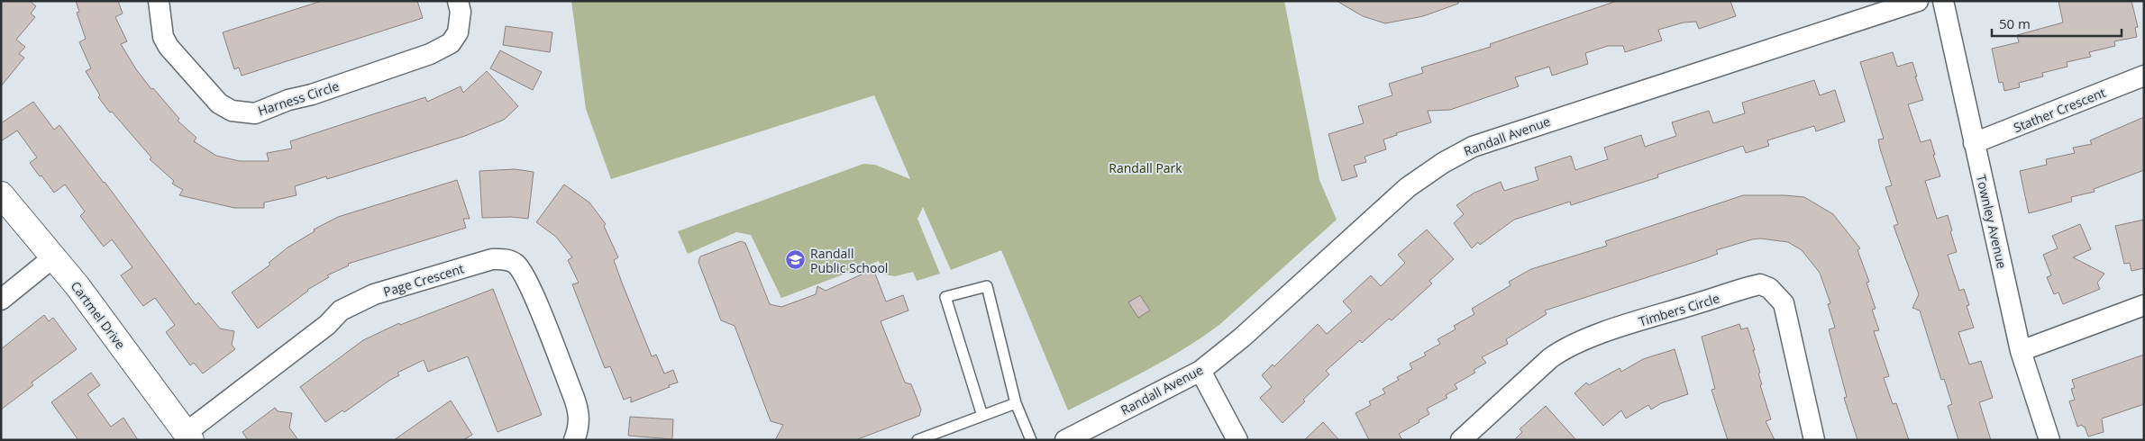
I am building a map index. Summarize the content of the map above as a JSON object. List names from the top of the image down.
{
  "streets": {
    "street": [
      "Harness Circle",
      "Stather Crescent",
      "Randall Avenue",
      "Townley Avenue",
      "Page Crescent",
      "Timbers Circle",
      "Cartmel Drive"
    ]
  },
  "crossings": [
    ["Stather Crescent", "Townley Avenue"],
    ["Page Crescent", "Cartmel Drive"]
  ],
  "parks": ["Randall Park"],
  "places": {
    "school or university": ["Randall Public School"]
  },
  "scale_bar": "50 m"
}
